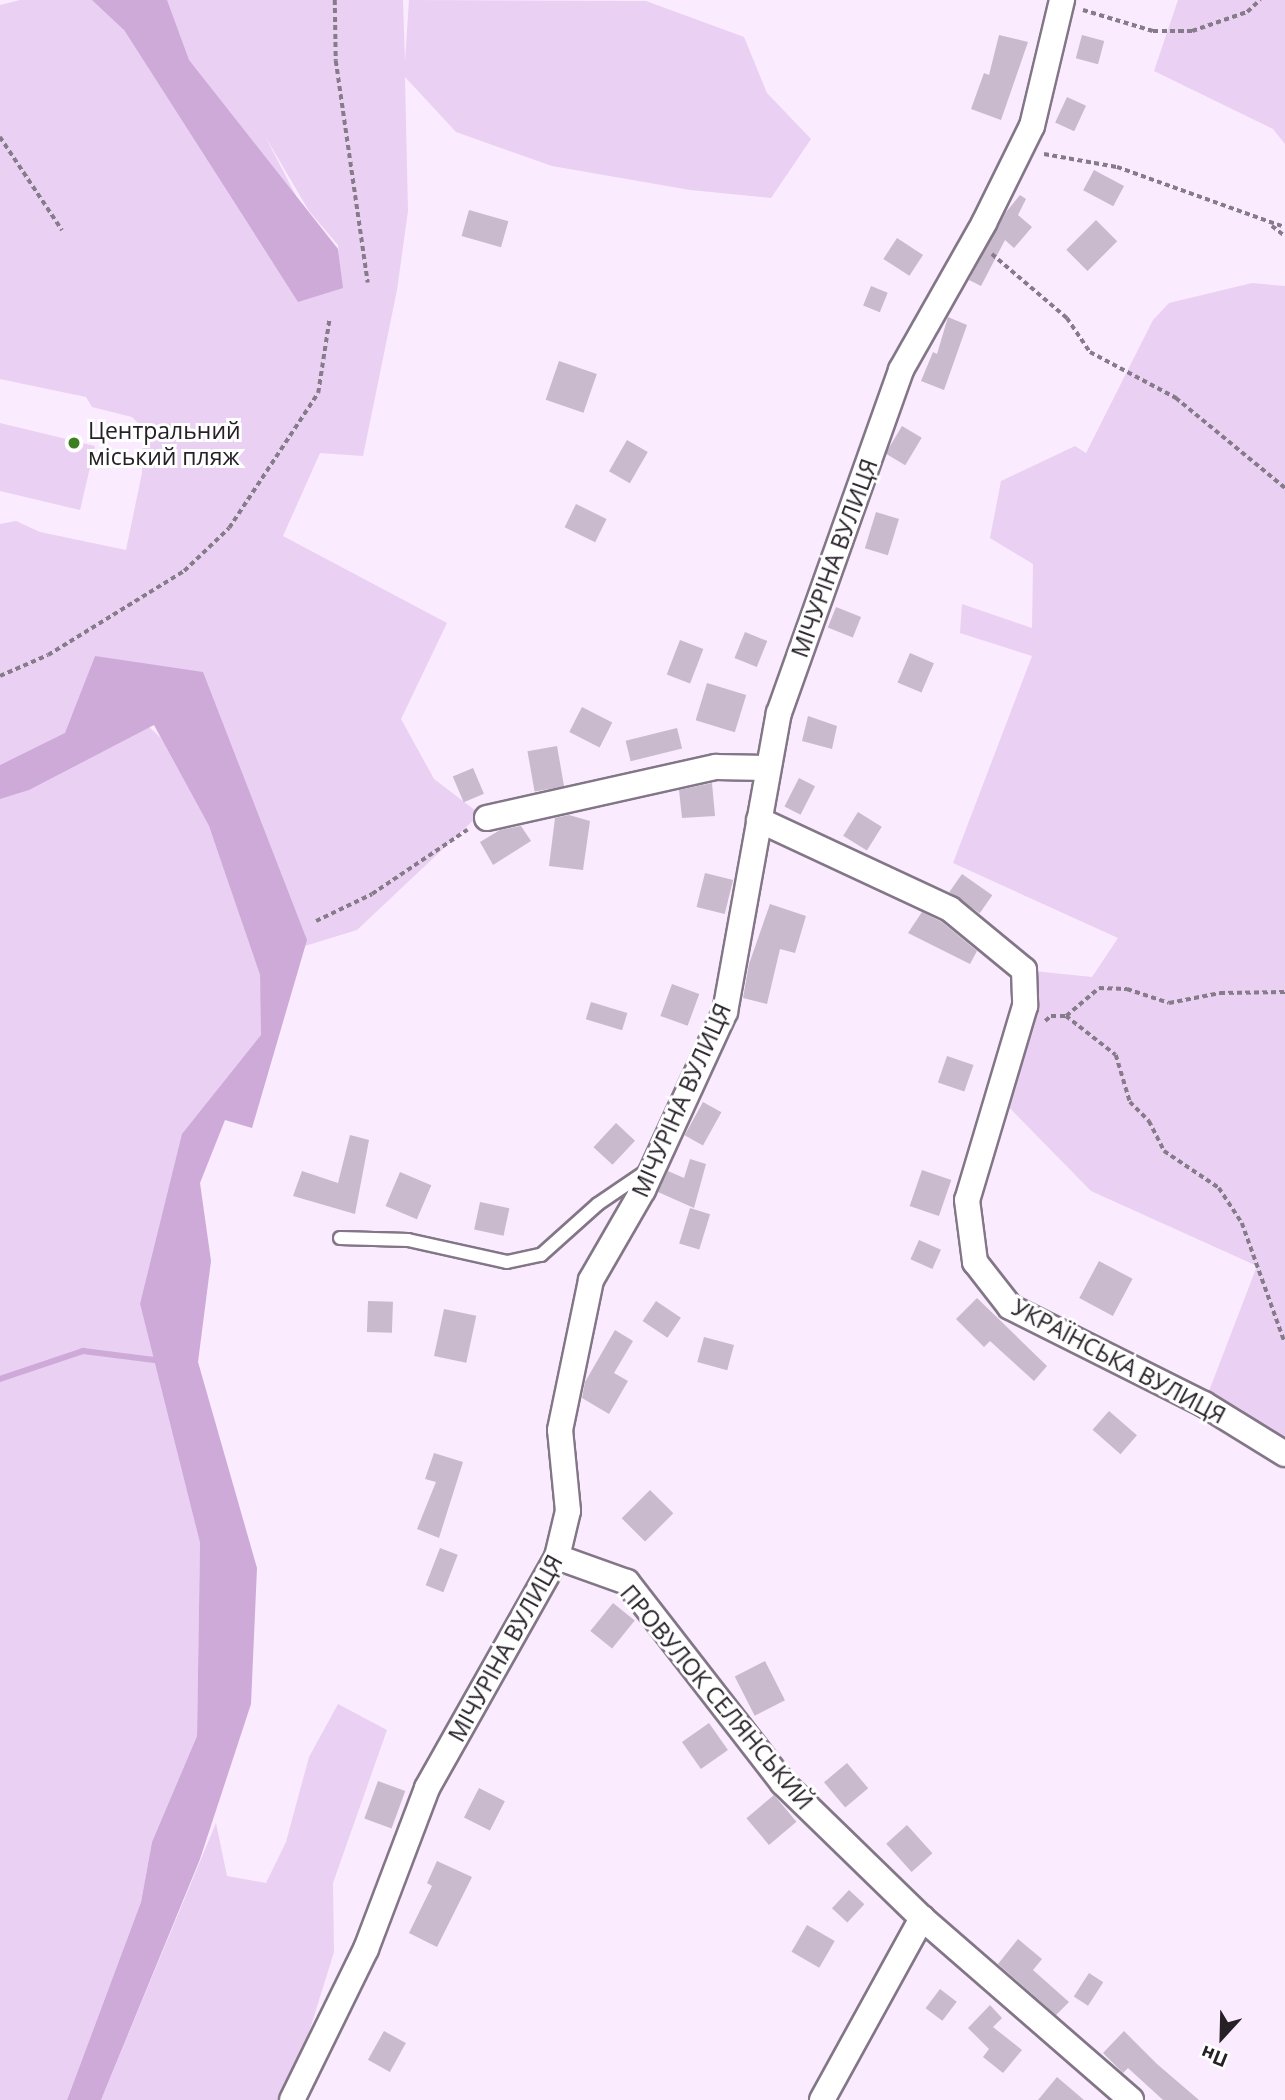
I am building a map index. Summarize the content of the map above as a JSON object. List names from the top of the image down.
{
  "streets": {
    "street": ["МІЧУРІНА ВУЛИЦЯ", "УКРАЇНСЬКА ВУЛИЦЯ", "ПРОВУЛОК СЕЛЯНСЬКИЙ"]
  },
  "crossings": [
    ["МІЧУРІНА ВУЛИЦЯ", "УКРАЇНСЬКА ВУЛИЦЯ"],
    ["МІЧУРІНА ВУЛИЦЯ", "ПРОВУЛОК СЕЛЯНСЬКИЙ"]
  ],
  "places": ["Центральний міський пляж"],
  "north": "bottom"
}
